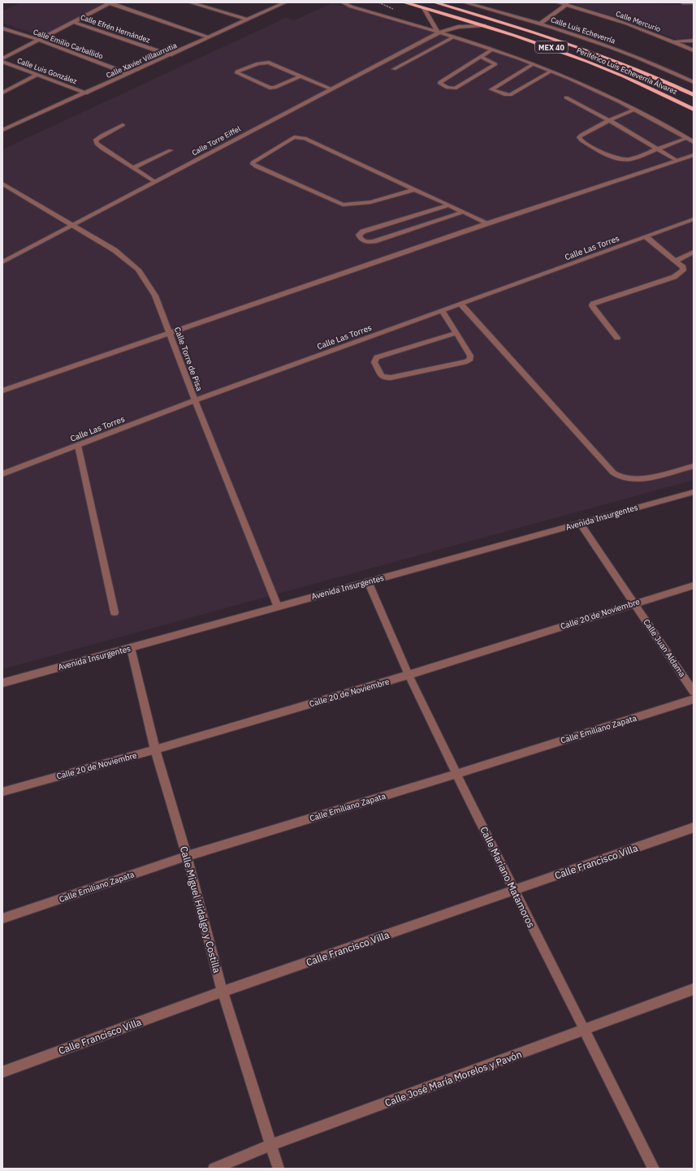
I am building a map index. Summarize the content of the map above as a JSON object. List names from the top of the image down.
{
  "streets": {
    "highway": ["MEX 40", "Periférico Luis Echeverría Álvarez"],
    "street": [
      "Calle Mercurio",
      "Calle Efrén Hernández",
      "Calle Luis Echeverría",
      "Calle Emilio Carballido",
      "Calle Xavier Villaurrutia",
      "Calle Luis González",
      "Calle Torre Eiffel",
      "Calle Las Torres",
      "Calle Torre de Pisa",
      "Avenida Insurgentes",
      "Calle 20 de Noviembre",
      "Calle Juan Aldama",
      "Calle Emiliano Zapata",
      "Calle Francisco Villa",
      "Calle Mariano Matamoros",
      "Calle Miguel Hidalgo y Costilla",
      "Calle José María Morelos y Pavón"
    ]
  },
  "crossings": [
    ["Calle Efrén Hernández", "Calle Xavier Villaurrutia"],
    ["Calle Emilio Carballido", "Calle Xavier Villaurrutia"],
    ["Calle Xavier Villaurrutia", "Calle Luis González"],
    ["Periférico Luis Echeverría Álvarez", "Calle Torre Eiffel"],
    ["Calle Torre Eiffel", "Calle Torre de Pisa"],
    ["Calle Las Torres", "Calle Torre de Pisa"],
    ["Calle Torre de Pisa", "Avenida Insurgentes"],
    ["Avenida Insurgentes", "Calle Juan Aldama"],
    ["Avenida Insurgentes", "Calle Mariano Matamoros"],
    ["Avenida Insurgentes", "Calle Miguel Hidalgo y Costilla"],
    ["Calle 20 de Noviembre", "Calle Juan Aldama"],
    ["Calle 20 de Noviembre", "Calle Mariano Matamoros"],
    ["Calle 20 de Noviembre", "Calle Miguel Hidalgo y Costilla"],
    ["Calle Emiliano Zapata", "Calle Mariano Matamoros"],
    ["Calle Emiliano Zapata", "Calle Miguel Hidalgo y Costilla"],
    ["Calle Francisco Villa", "Calle Mariano Matamoros"],
    ["Calle Francisco Villa", "Calle Miguel Hidalgo y Costilla"],
    ["Calle Mariano Matamoros", "Calle José María Morelos y Pavón"],
    ["Calle Miguel Hidalgo y Costilla", "Calle José María Morelos y Pavón"]
  ]
}
